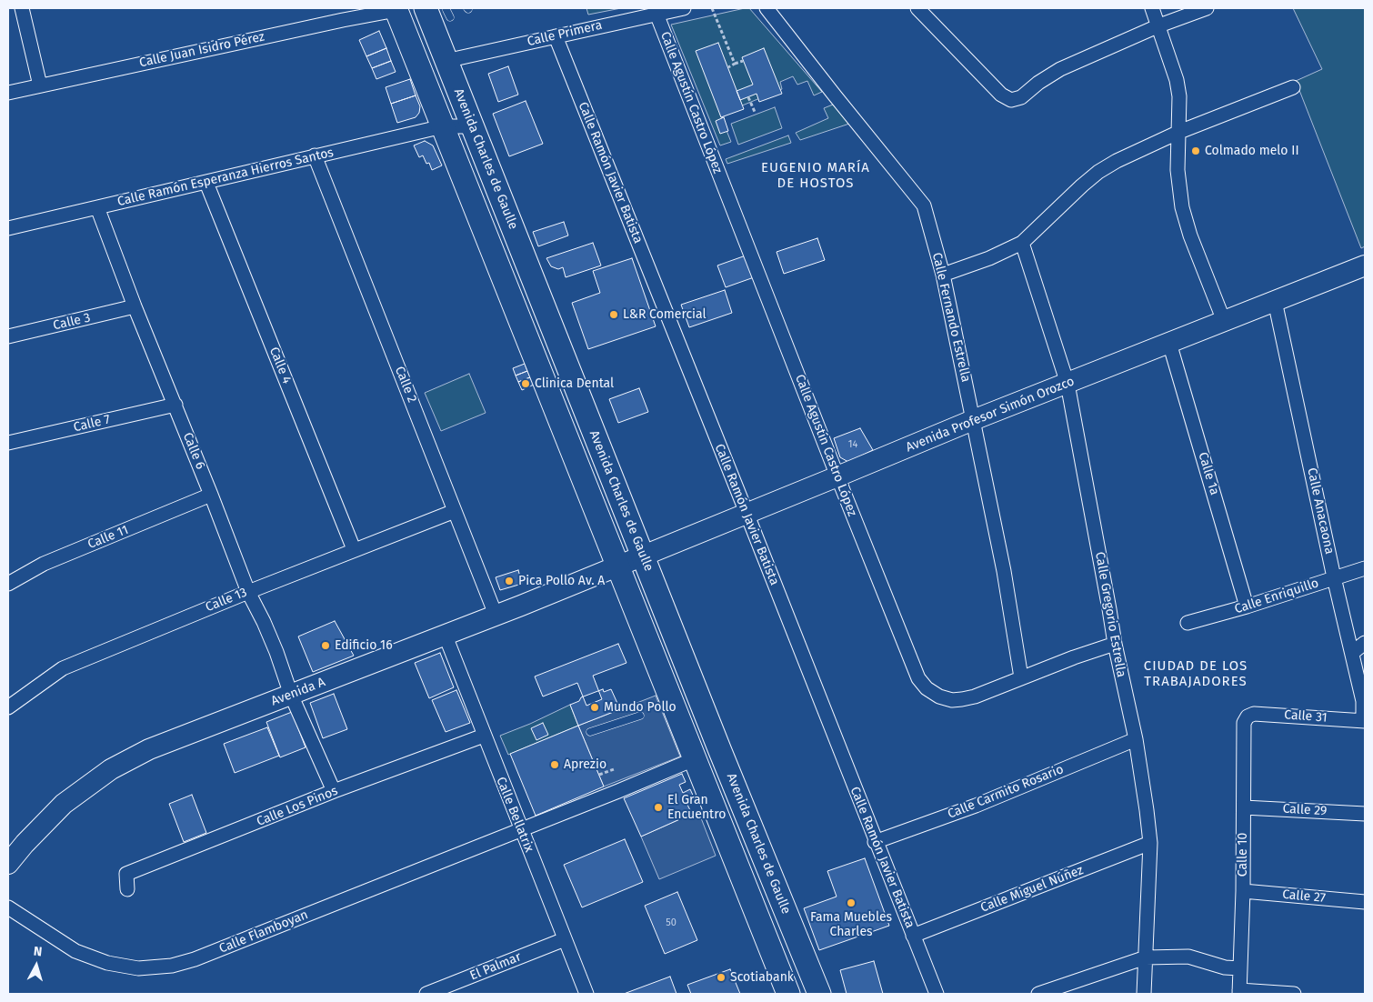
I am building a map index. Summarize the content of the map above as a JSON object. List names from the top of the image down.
{
  "streets": {
    "main road": ["Avenida Charles de Gaulle", "Avenida Profesor Simón Orozco", "Avenida A"],
    "street": [
      "Calle Primera",
      "Calle Juan Isidro Pérez",
      "Calle Agustín Castro López",
      "Calle Ramón Javier Batista",
      "Calle Ramón Esperanza Hierros Santos",
      "Calle Fernando Estrella",
      "Calle 3",
      "Calle 4",
      "Calle 2",
      "Calle 7",
      "Calle 6",
      "Calle 1a",
      "Calle Anacaona",
      "Calle 11",
      "Calle Enriquillo",
      "Calle 13",
      "Calle Gregorio Estrella",
      "Calle 31",
      "Calle Carmito Rosario",
      "Calle Los Pinos",
      "Calle 29",
      "Calle Bellatrix",
      "Calle 10",
      "Calle Miguel Núñez",
      "Calle 27",
      "Calle Flamboyan",
      "El Palmar"
    ]
  },
  "crossings": [
    ["Calle Primera", "Calle Agustín Castro López"],
    ["Calle Primera", "Avenida Charles de Gaulle"],
    ["Calle Primera", "Calle Ramón Javier Batista"],
    ["Calle Juan Isidro Pérez", "Avenida Charles de Gaulle"],
    ["Calle Agustín Castro López", "Calle Fernando Estrella"],
    ["Calle Agustín Castro López", "Avenida Profesor Simón Orozco"],
    ["Calle Agustín Castro López", "Calle Gregorio Estrella"],
    ["Avenida Charles de Gaulle", "Calle Ramón Esperanza Hierros Santos"],
    ["Avenida Charles de Gaulle", "Avenida Profesor Simón Orozco"],
    ["Avenida Charles de Gaulle", "Avenida A"],
    ["Avenida Charles de Gaulle", "Calle Flamboyan"],
    ["Calle Ramón Javier Batista", "Avenida Profesor Simón Orozco"],
    ["Calle Ramón Javier Batista", "Calle Carmito Rosario"],
    ["Calle Ramón Javier Batista", "Calle Miguel Núñez"],
    ["Calle Ramón Esperanza Hierros Santos", "Calle 4"],
    ["Calle Ramón Esperanza Hierros Santos", "Calle 2"],
    ["Calle Ramón Esperanza Hierros Santos", "Calle 6"],
    ["Calle Fernando Estrella", "Avenida Profesor Simón Orozco"],
    ["Calle 3", "Calle 6"],
    ["Calle 4", "Calle 13"],
    ["Calle 2", "Calle 13"],
    ["Calle 2", "Avenida A"],
    ["Avenida Profesor Simón Orozco", "Calle 1a"],
    ["Avenida Profesor Simón Orozco", "Calle Anacaona"],
    ["Avenida Profesor Simón Orozco", "Calle Gregorio Estrella"],
    ["Avenida Profesor Simón Orozco", "Avenida A"],
    ["Calle 7", "Calle 6"],
    ["Calle 6", "Calle 11"],
    ["Calle 6", "Calle 13"],
    ["Calle 6", "Avenida A"],
    ["Calle 6", "Calle Los Pinos"],
    ["Calle 1a", "Calle Enriquillo"],
    ["Calle Anacaona", "Calle Enriquillo"],
    ["Calle Anacaona", "Calle 31"],
    ["Calle Gregorio Estrella", "Calle Carmito Rosario"],
    ["Calle Gregorio Estrella", "Calle Miguel Núñez"],
    ["Avenida A", "Calle Bellatrix"],
    ["Calle 31", "Calle 10"],
    ["Calle Los Pinos", "Calle Bellatrix"],
    ["Calle 29", "Calle 10"],
    ["Calle Bellatrix", "Calle Flamboyan"],
    ["Calle Bellatrix", "El Palmar"],
    ["Calle 10", "Calle 27"]
  ],
  "districts": ["EUGENIO MARÍA DE HOSTOS", "CIUDAD DE LOS TRABAJADORES"],
  "places": [
    "Colmado melo II",
    "L&R Comercial",
    "Clinica Dental",
    "Pica Pollo Av. A",
    "Edificio 16",
    "Mundo Pollo",
    "Aprezio",
    "El Gran Encuentro",
    "Fama Muebles Charles",
    "Scotiabank"
  ],
  "house_numbers": ["14", "50"],
  "north": "top"
}
